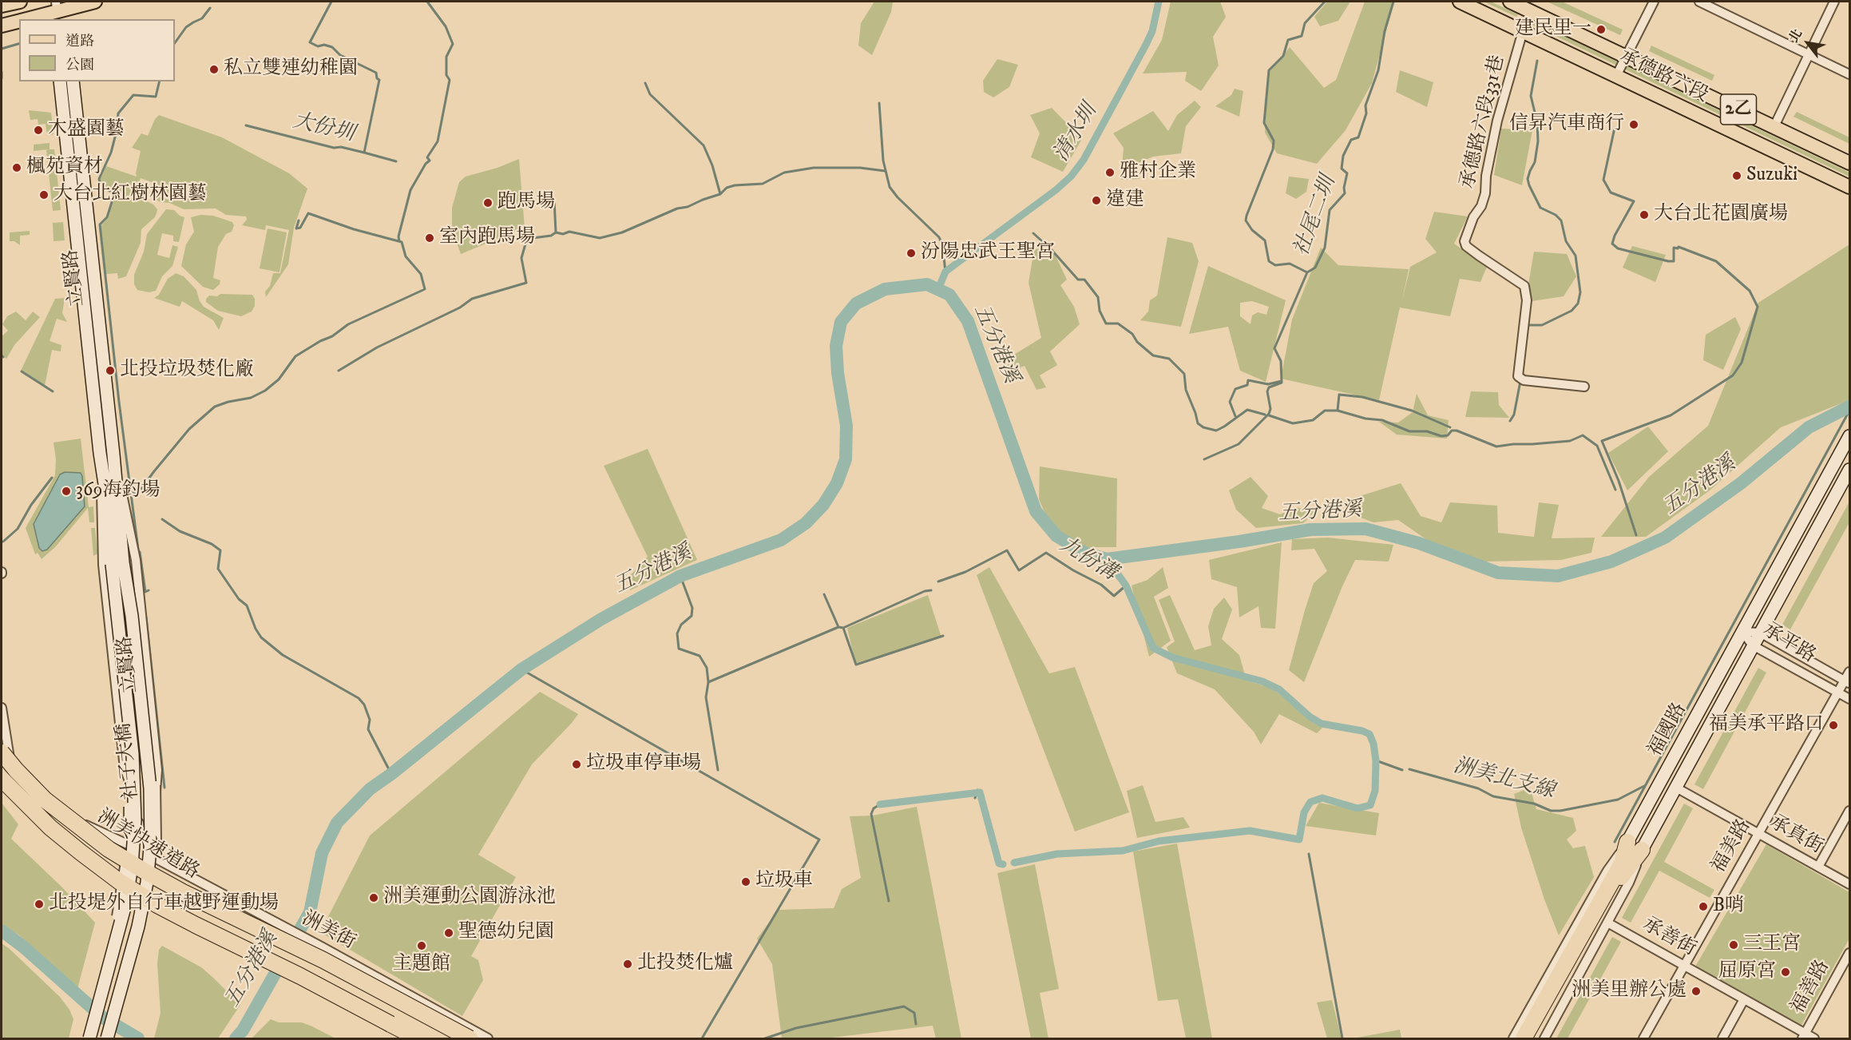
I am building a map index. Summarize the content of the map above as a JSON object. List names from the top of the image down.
{
  "streets": {
    "highway": ["洲美快速道路"],
    "main road": ["承德路六段", "2乙"],
    "street": [
      "承德路六段331巷",
      "立賢路",
      "承平路",
      "福國路",
      "社子大橋",
      "承真街",
      "福美路",
      "洲美街",
      "承善街",
      "福善路"
    ]
  },
  "crossings": [
    ["承德路六段", "承德路六段331巷"],
    ["立賢路", "社子大橋"],
    ["立賢路", "洲美街"],
    ["承平路", "福國路"],
    ["承平路", "福美路"],
    ["福國路", "承真街"],
    ["福國路", "承善街"],
    ["承真街", "福美路"],
    ["洲美快速道路", "洲美街"],
    ["福美路", "承善街"],
    ["承善街", "福善路"]
  ],
  "water": [
    "大份圳",
    "清水圳",
    "社尾二圳",
    "五分港溪",
    "九份溝",
    "洲美北支線"
  ],
  "places": [
    "建民里一",
    "私立雙連幼稚園",
    "信昇汽車商行",
    "木盛園藝",
    "楓苑資材",
    "雅村企業",
    "Suzuki",
    "大台北紅樹林園藝",
    "違建",
    "跑馬場",
    "大台北花園廣場",
    "室內跑馬場",
    "汾陽忠武王聖宮",
    "北投垃圾焚化廠",
    "369海釣場",
    "福美承平路口",
    "垃圾車停車場",
    "垃圾車",
    "洲美運動公園游泳池",
    "北投堤外自行車越野運動場",
    "B哨",
    "聖德幼兒園",
    "三王宮",
    "主題館",
    "北投焚化爐",
    "屈原宮",
    "洲美里辦公處"
  ],
  "legend": ["道路", "公園"],
  "north": "top left"
}
